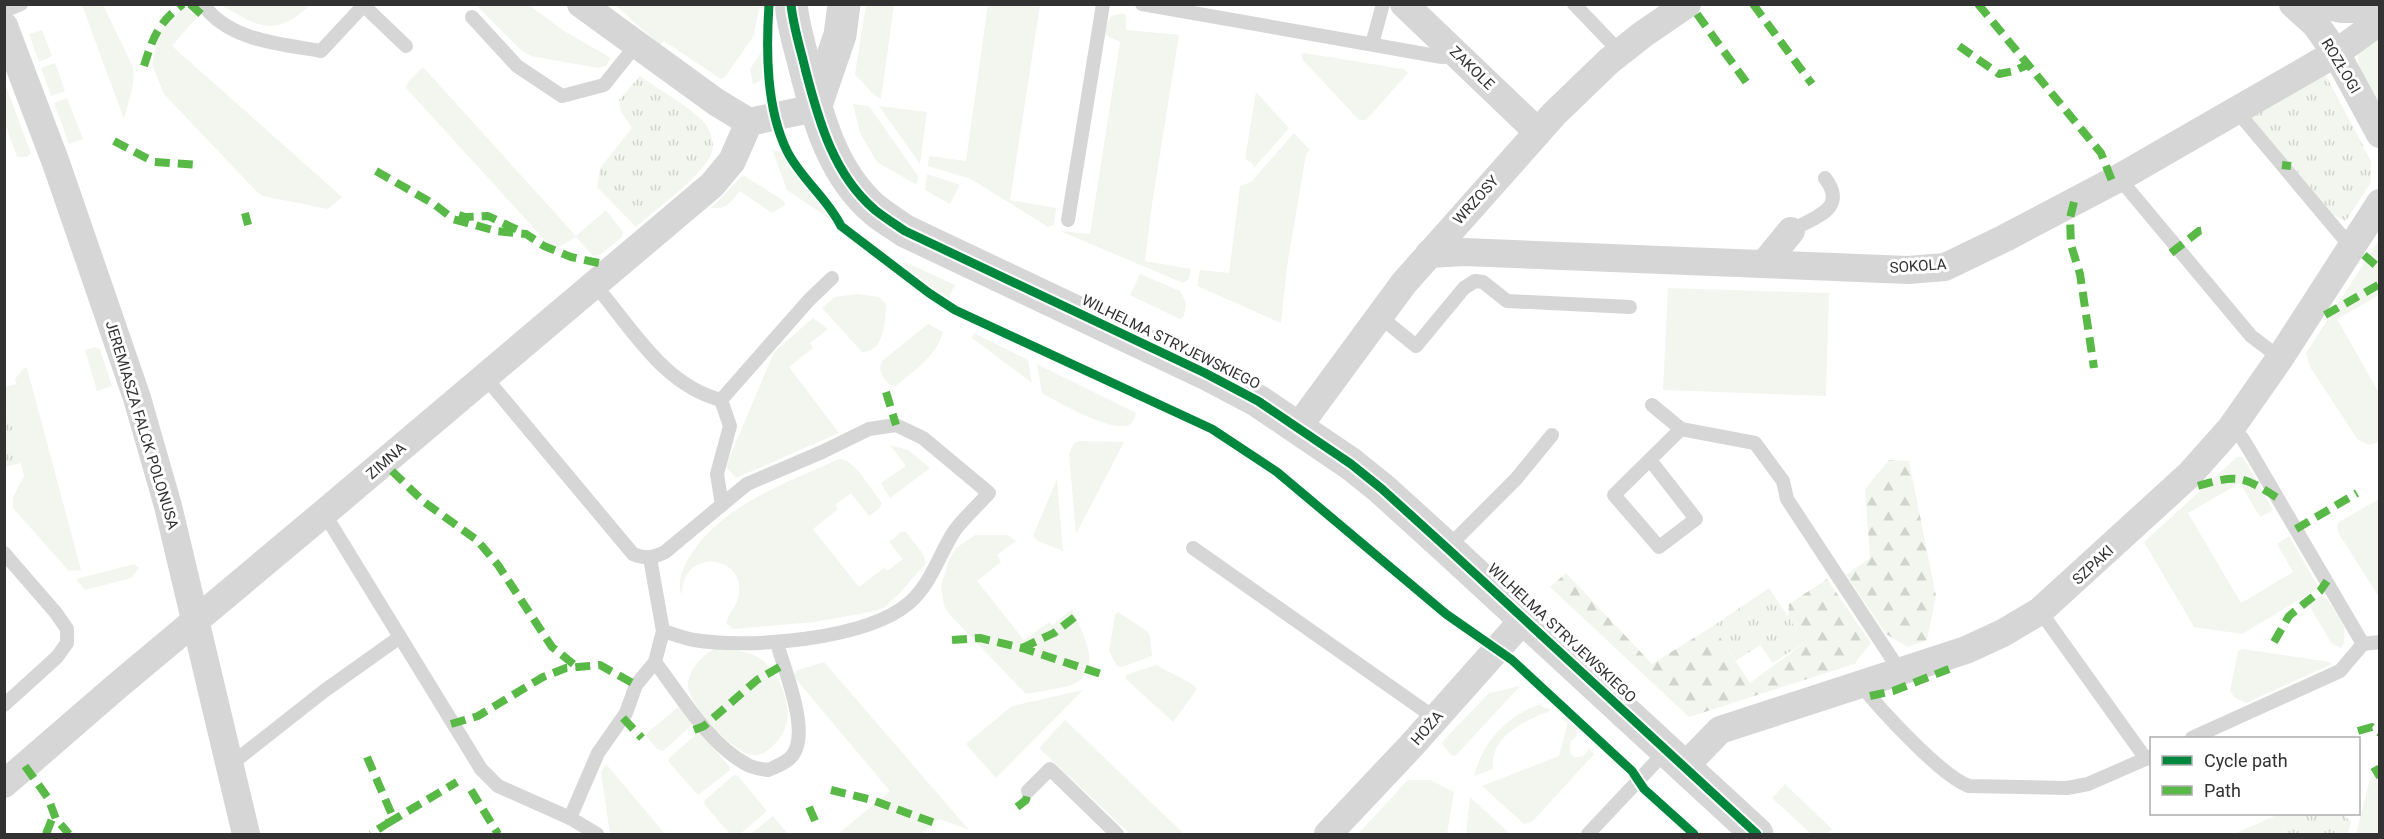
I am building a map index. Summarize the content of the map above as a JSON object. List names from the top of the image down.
{
  "streets": {
    "street": [
      "ROZŁOGI",
      "ZAKOLE",
      "WRZOSY",
      "SOKOLA",
      "WILHELMA STRYJEWSKIEGO",
      "JEREMIASZA FALCK POLONUSA",
      "ZIMNA",
      "SZPAKI",
      "HOŻA"
    ]
  },
  "crossings": [
    ["ROZŁOGI", "SOKOLA"],
    ["ZAKOLE", "WRZOSY"],
    ["WRZOSY", "SOKOLA"],
    ["WRZOSY", "WILHELMA STRYJEWSKIEGO"],
    ["WILHELMA STRYJEWSKIEGO", "SZPAKI"],
    ["WILHELMA STRYJEWSKIEGO", "HOŻA"],
    ["JEREMIASZA FALCK POLONUSA", "ZIMNA"]
  ],
  "legend": ["Cycle path", "Path"]
}
